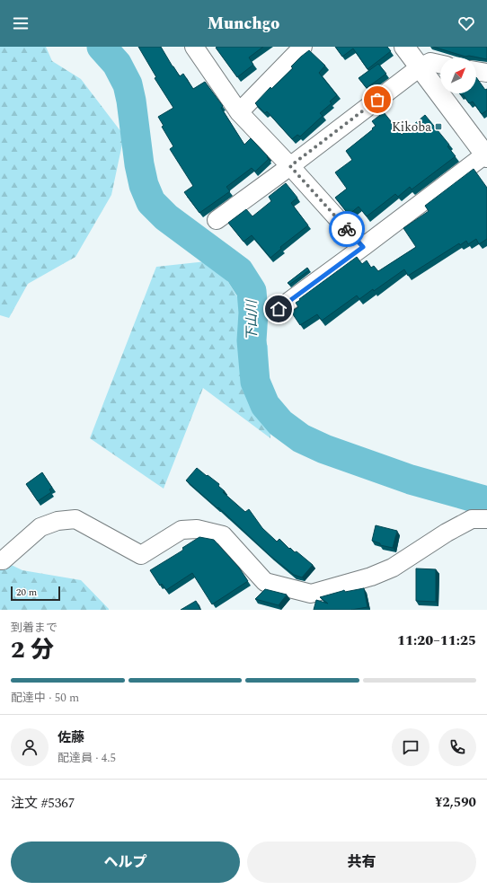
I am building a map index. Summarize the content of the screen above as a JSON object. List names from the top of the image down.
{
  "water": ["下山川"],
  "places": {
    "transit": ["Kikoba"]
  },
  "scale_bar": "20 m",
  "north": "top right",
  "page": {
    "header": "Munchgo",
    "scale": "20 m",
    "heading": ["2 分", "到着まで", "11:20–11:25"],
    "panel": [
      "佐藤",
      "配達員 · 4.5",
      "注文 #5367",
      "¥2,590"
    ],
    "bar": "配達中 · 50 m",
    "buttons": ["ヘルプ", "共有"]
  }
}
